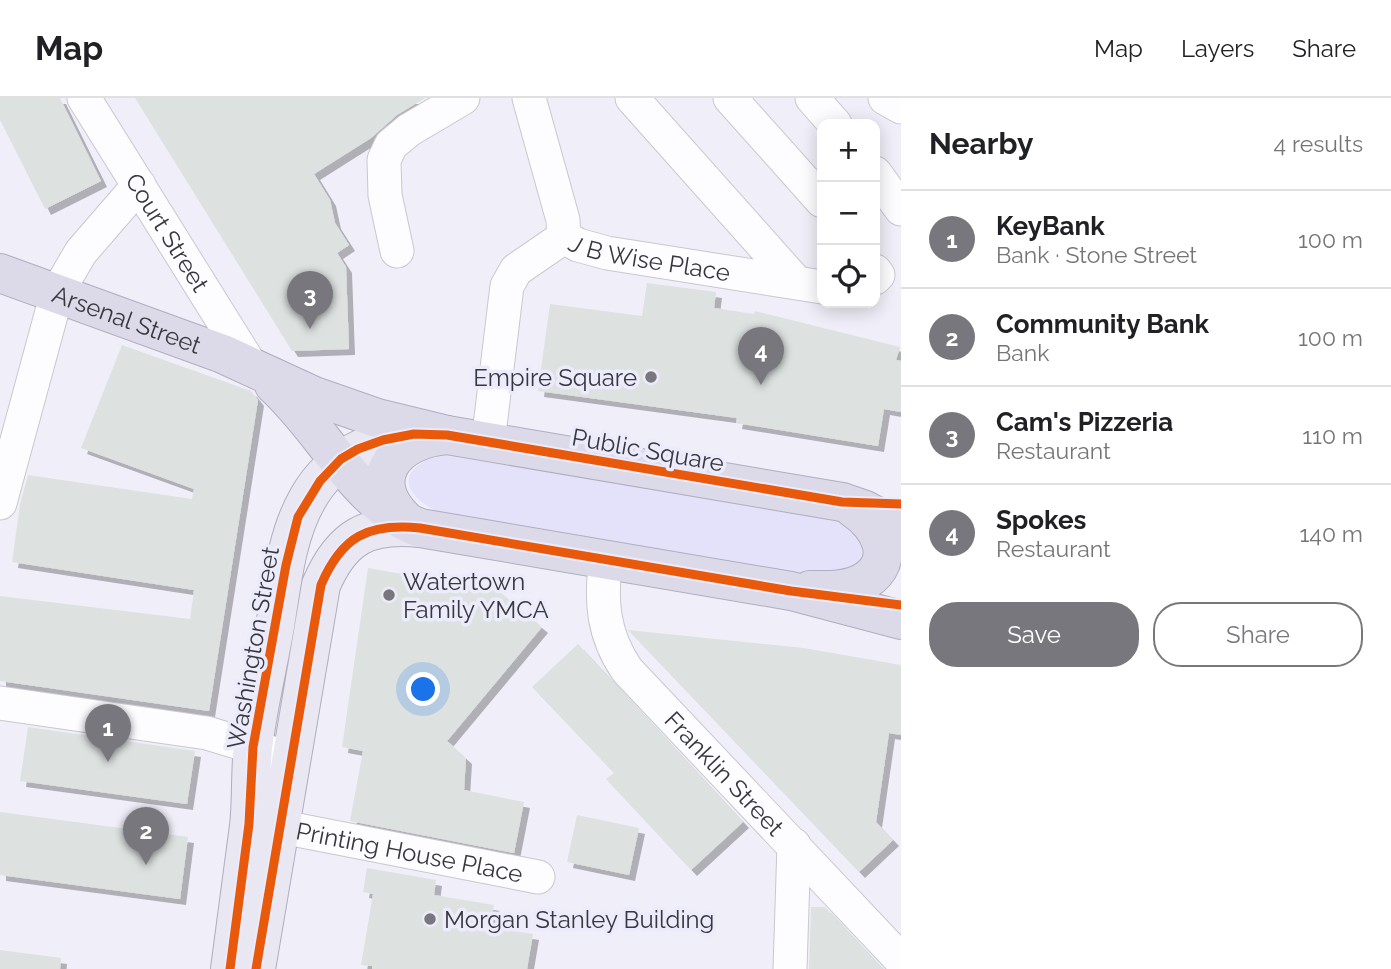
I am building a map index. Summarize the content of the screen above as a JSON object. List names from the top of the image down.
{
  "streets": {
    "highway": ["Arsenal Street", "Public Square"],
    "main road": ["Washington Street"],
    "street": [
      "Court Street",
      "J B Wise Place",
      "Franklin Street",
      "Printing House Place"
    ]
  },
  "crossings": [
    ["Court Street", "Arsenal Street"],
    ["Court Street", "Public Square"],
    ["Arsenal Street", "Public Square"],
    ["Public Square", "Washington Street"]
  ],
  "places": ["Empire Square", "Watertown Family YMCA", "Morgan Stanley Building"],
  "page": {
    "header": "Map",
    "nav": ["Map", "Layers", "Share"],
    "heading": ["Nearby", "4 results"],
    "map_buttons": ["+", "−"],
    "list": [
      {
        "mark": "1",
        "name": "KeyBank",
        "note": "Bank · Stone Street",
        "value": "100 m"
      },
      {
        "mark": "2",
        "name": "Community Bank",
        "note": "Bank",
        "value": "100 m"
      },
      {
        "mark": "3",
        "name": "Cam's Pizzeria",
        "note": "Restaurant",
        "value": "110 m"
      },
      {
        "mark": "4",
        "name": "Spokes",
        "note": "Restaurant",
        "value": "140 m"
      }
    ],
    "pins": [
      "3",
      "4",
      "1",
      "2"
    ],
    "buttons": ["Save", "Share"]
  }
}
